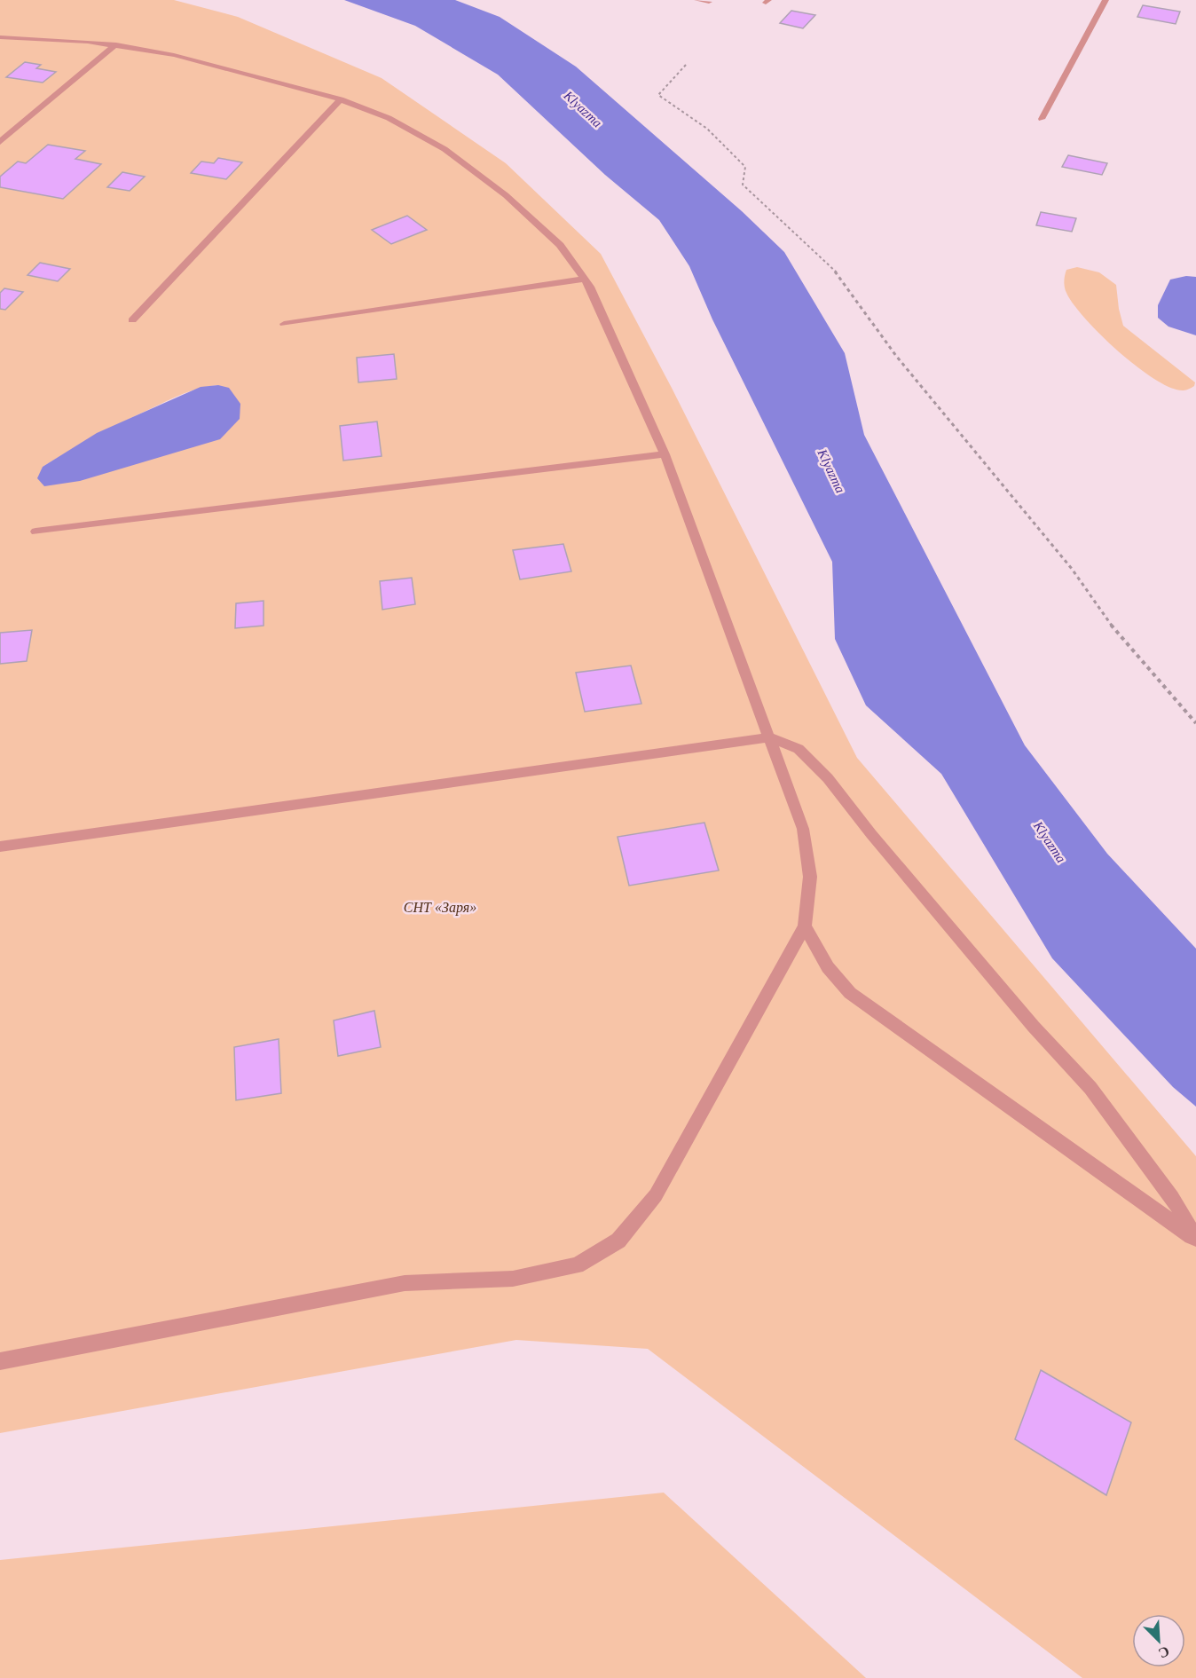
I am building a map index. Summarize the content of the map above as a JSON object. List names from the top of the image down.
{
  "water": ["Klyazma"],
  "parks": ["СНТ «Заря»"],
  "north": "bottom right"
}
